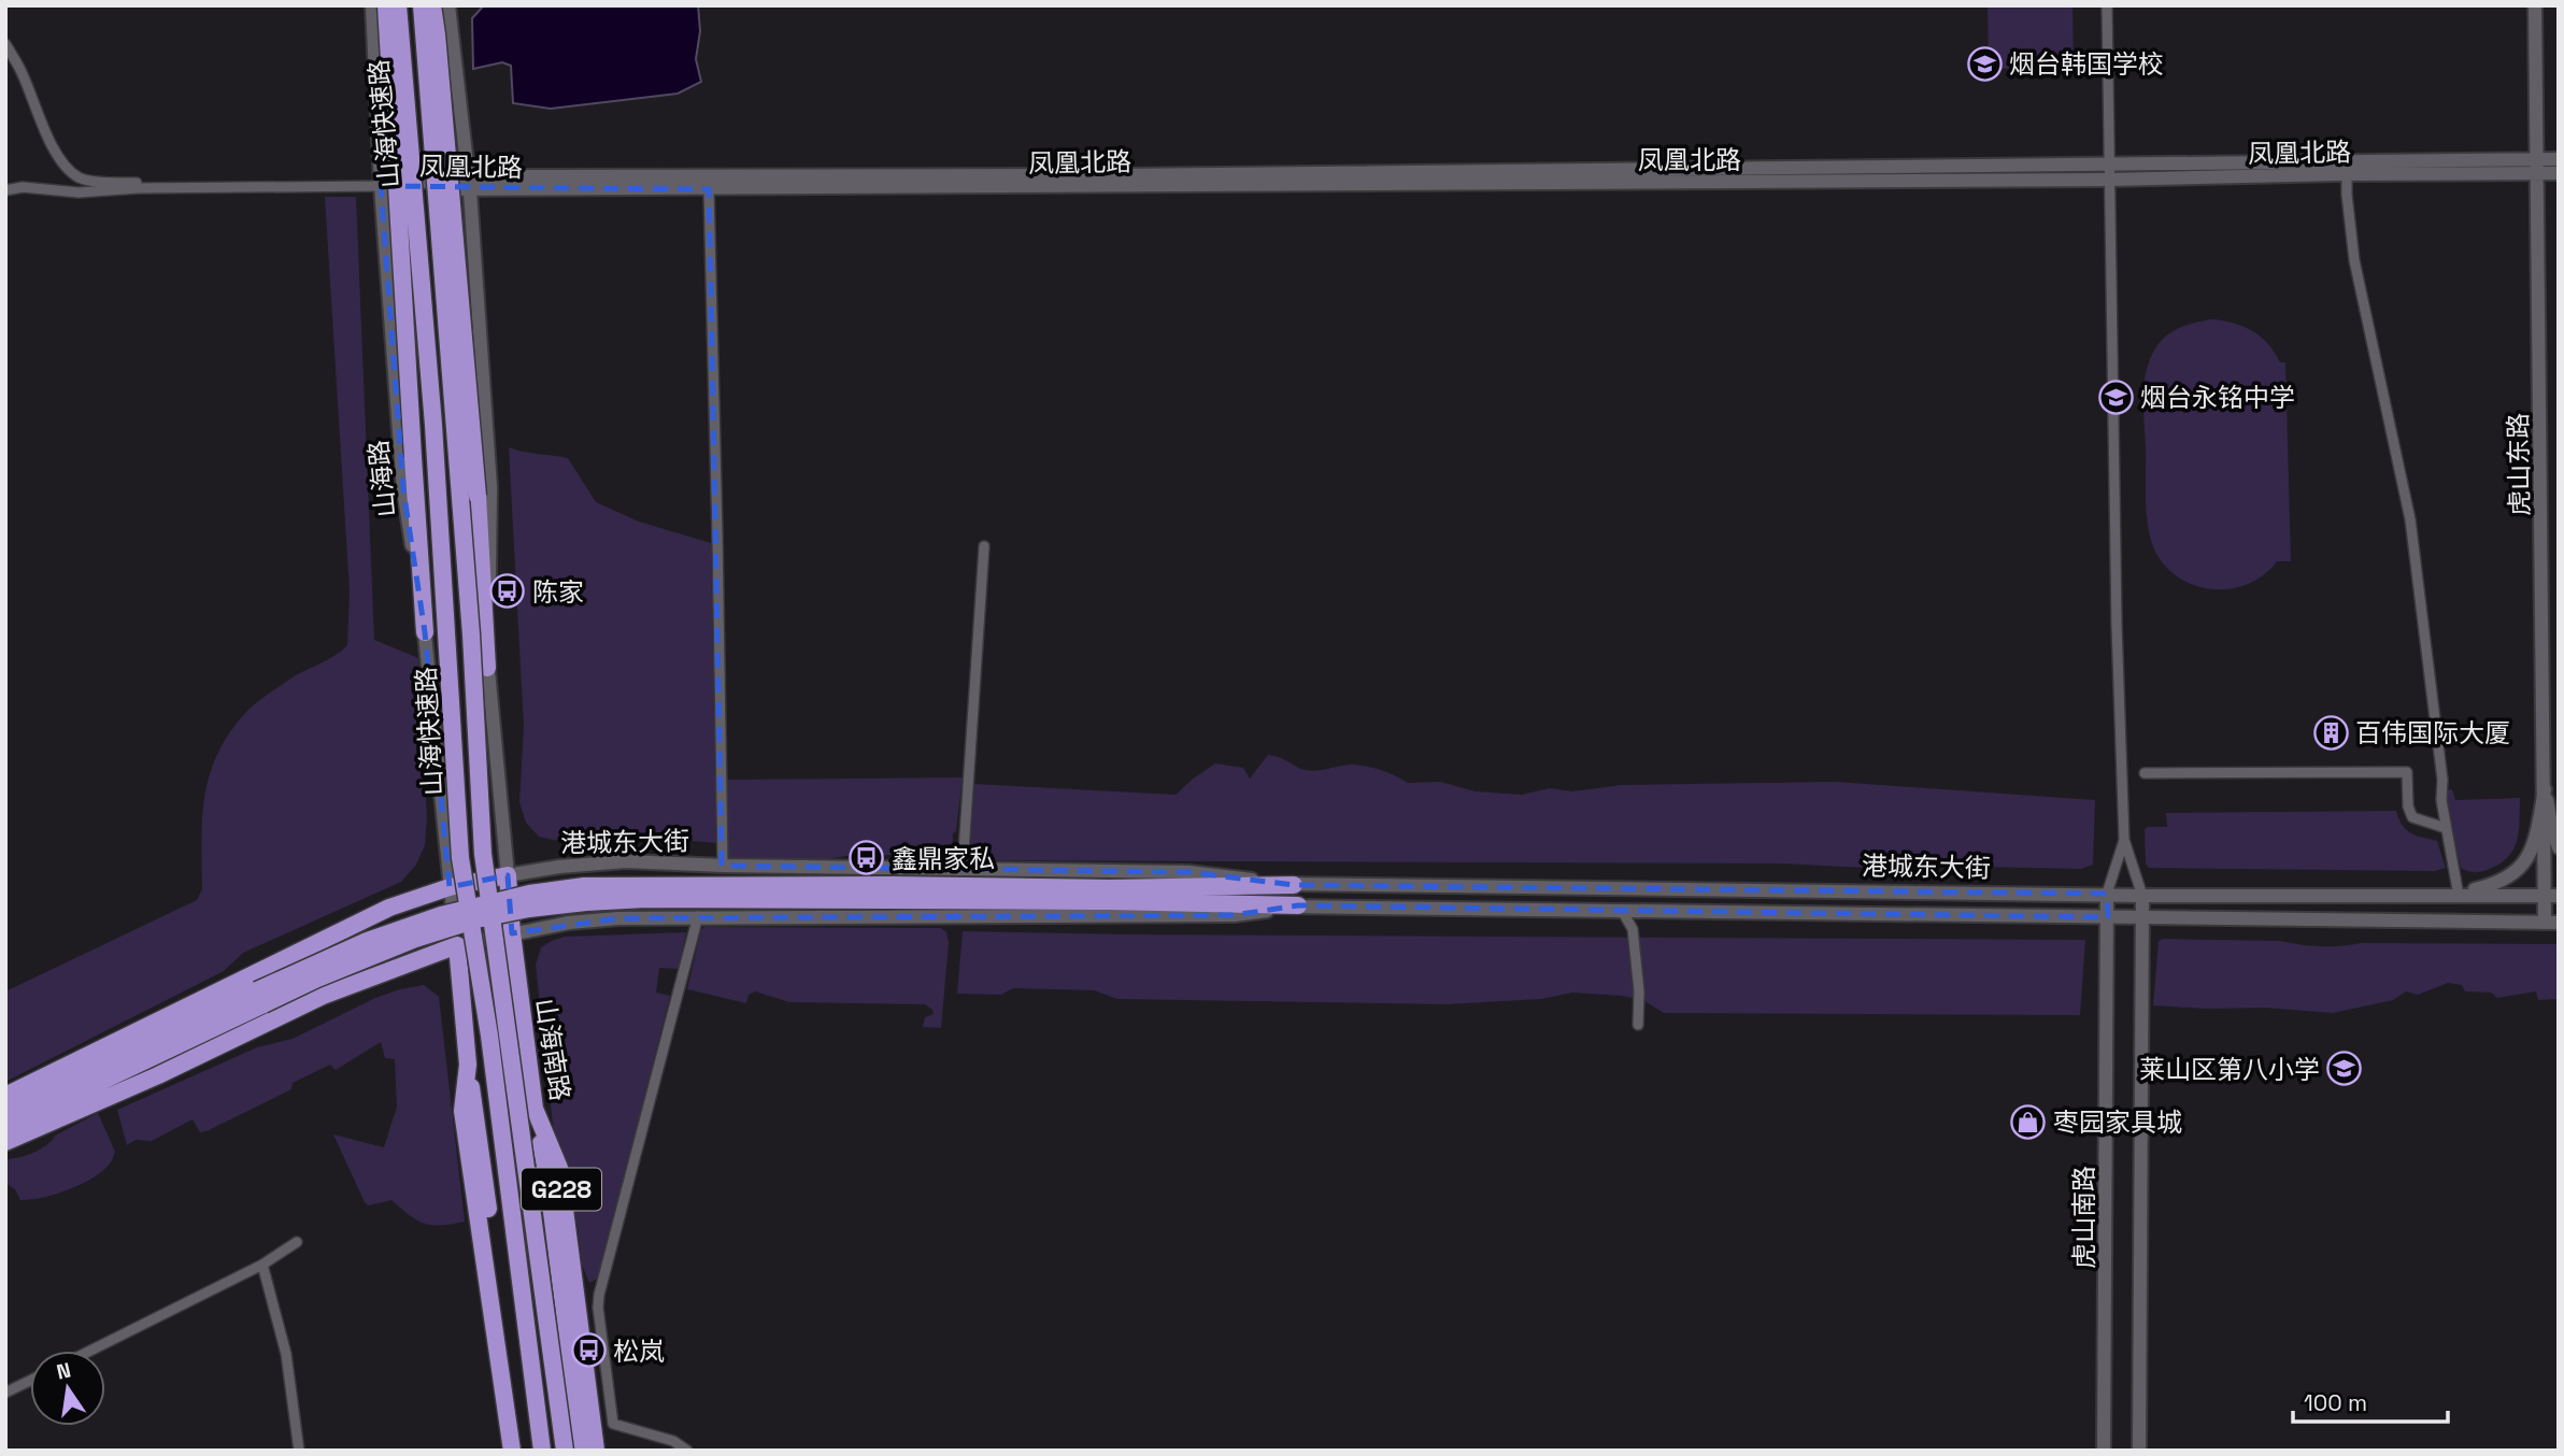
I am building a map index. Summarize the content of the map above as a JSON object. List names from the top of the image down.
{
  "streets": {
    "highway": [
      "山海快速路",
      "港城东大街",
      "山海南路",
      "G228"
    ],
    "street": [
      "凤凰北路",
      "虎山东路",
      "山海路",
      "虎山南路"
    ]
  },
  "crossings": [
    ["凤凰北路", "虎山东路"],
    ["凤凰北路", "山海路"],
    ["虎山东路", "港城东大街"],
    ["山海路", "港城东大街"],
    ["港城东大街", "山海南路"],
    ["港城东大街", "虎山南路"]
  ],
  "places": {
    "school or university": ["烟台韩国学校", "烟台永铭中学", "莱山区第八小学"],
    "bus stop": ["陈家", "鑫鼎家私", "松岚"],
    "building": ["百伟国际大厦"],
    "shop": ["枣园家具城"]
  },
  "scale_bar": "100 m",
  "north": "top"
}
